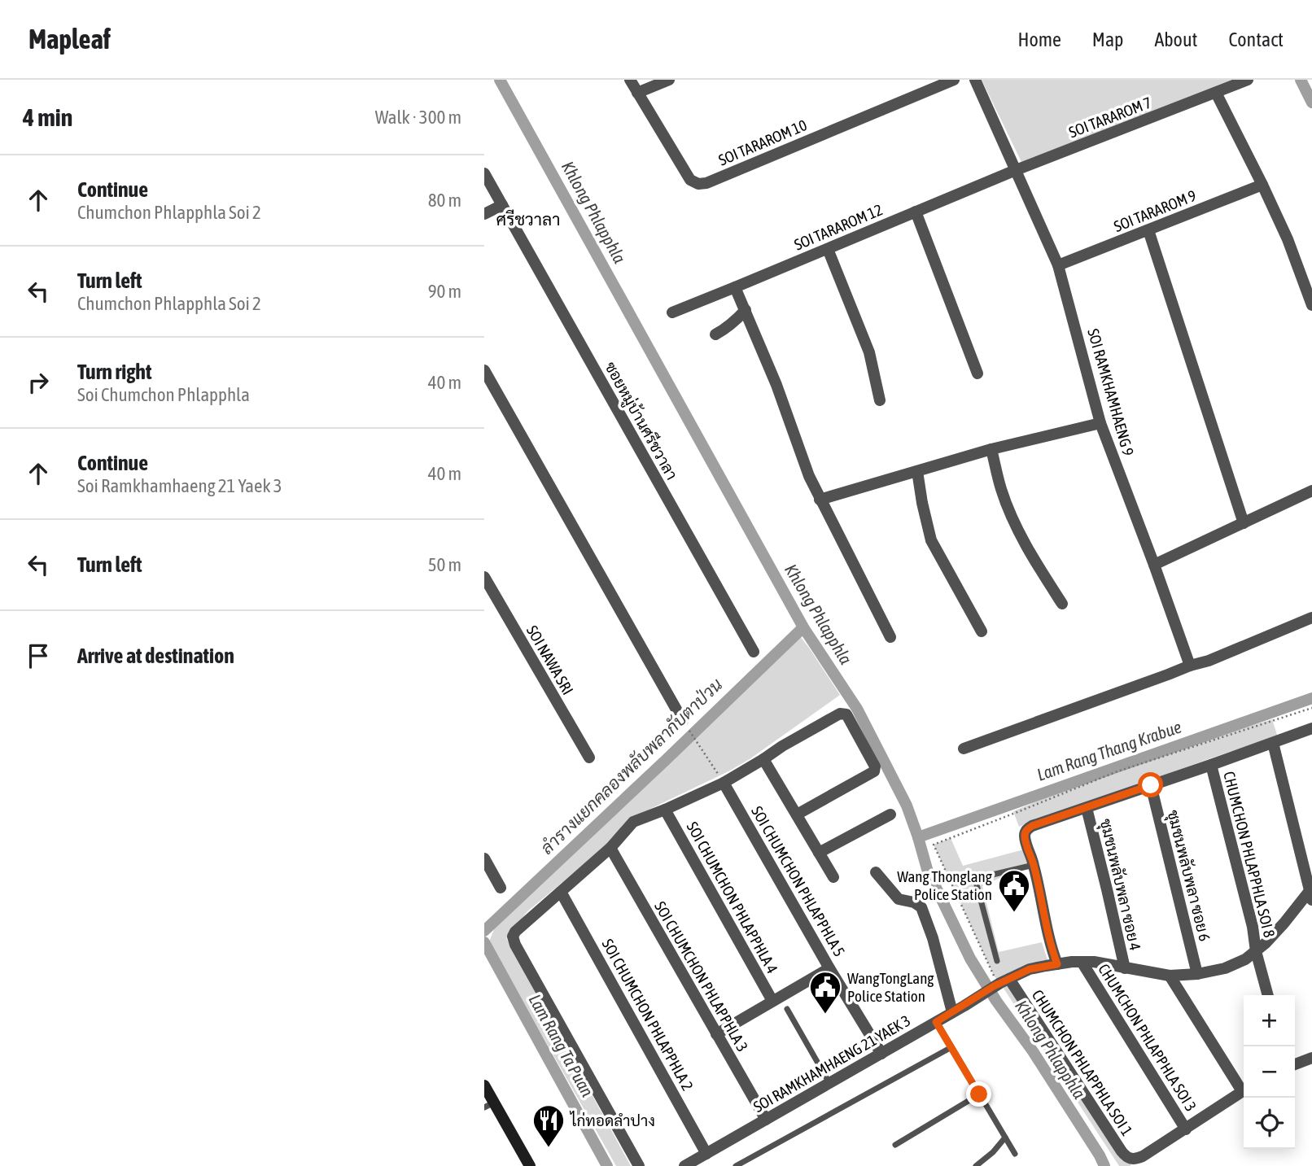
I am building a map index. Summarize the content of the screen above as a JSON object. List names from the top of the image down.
{
  "streets": {
    "street": [
      "SOI TARAROM 7",
      "SOI TARAROM 10",
      "SOI TARAROM 9",
      "SOI TARAROM 12",
      "SOI RAMKHAMHAENG 9",
      "ซอยหมู่บ้านศรีชวาลา",
      "SOI NAWA SRI",
      "CHUMCHON PHLAPPHLA SOI 8",
      "ชุมชนพลับพลา ซอย 6",
      "SOI CHUMCHON PHLAPPHLA 5",
      "ชุมชนพลับพลา ซอย 4",
      "SOI CHUMCHON PHLAPPHLA 4",
      "SOI CHUMCHON PHLAPPHLA 3",
      "SOI CHUMCHON PHLAPPHLA 2",
      "CHUMCHON PHLAPPHLA SOI 3",
      "CHUMCHON PHLAPPHLA SOI 1",
      "SOI RAMKHAMHAENG 21 YAEK 3"
    ]
  },
  "crossings": [
    ["SOI TARAROM 7", "SOI TARAROM 12"],
    ["SOI TARAROM 7", "SOI RAMKHAMHAENG 9"],
    ["SOI TARAROM 9", "SOI RAMKHAMHAENG 9"],
    ["SOI TARAROM 12", "SOI RAMKHAMHAENG 9"],
    ["CHUMCHON PHLAPPHLA SOI 8", "SOI RAMKHAMHAENG 21 YAEK 3"],
    ["ชุมชนพลับพลา ซอย 6", "SOI RAMKHAMHAENG 21 YAEK 3"],
    ["SOI CHUMCHON PHLAPPHLA 5", "SOI RAMKHAMHAENG 21 YAEK 3"],
    ["ชุมชนพลับพลา ซอย 4", "SOI RAMKHAMHAENG 21 YAEK 3"],
    ["SOI CHUMCHON PHLAPPHLA 3", "SOI RAMKHAMHAENG 21 YAEK 3"],
    ["SOI CHUMCHON PHLAPPHLA 2", "SOI RAMKHAMHAENG 21 YAEK 3"],
    ["CHUMCHON PHLAPPHLA SOI 3", "CHUMCHON PHLAPPHLA SOI 1"],
    ["CHUMCHON PHLAPPHLA SOI 3", "SOI RAMKHAMHAENG 21 YAEK 3"],
    ["CHUMCHON PHLAPPHLA SOI 1", "SOI RAMKHAMHAENG 21 YAEK 3"]
  ],
  "districts": ["ศรีชวาลา"],
  "water": [
    "Khlong Phlapphla",
    "Lam Rang Thang Krabue",
    "ลำรางแยกคลองพลับพลากับตาป่วน",
    "Lam Rang Ta Puan"
  ],
  "places": {
    "public building": ["Wang Thonglang Police Station", "WangTongLang Police Station"],
    "restaurant": ["ไก่ทอดลำปาง"]
  },
  "page": {
    "header": "Mapleaf",
    "nav": [
      "Home",
      "Map",
      "About",
      "Contact"
    ],
    "heading": ["4 min", "Walk · 300 m"],
    "list": [
      ["Continue", "Chumchon Phlapphla Soi 2", "80 m"],
      ["Turn left", "Chumchon Phlapphla Soi 2", "90 m"],
      ["Turn right", "Soi Chumchon Phlapphla", "40 m"],
      ["Continue", "Soi Ramkhamhaeng 21 Yaek 3", "40 m"],
      ["Turn left", "50 m"],
      "Arrive at destination"
    ],
    "map_buttons": ["+", "−"]
  }
}
